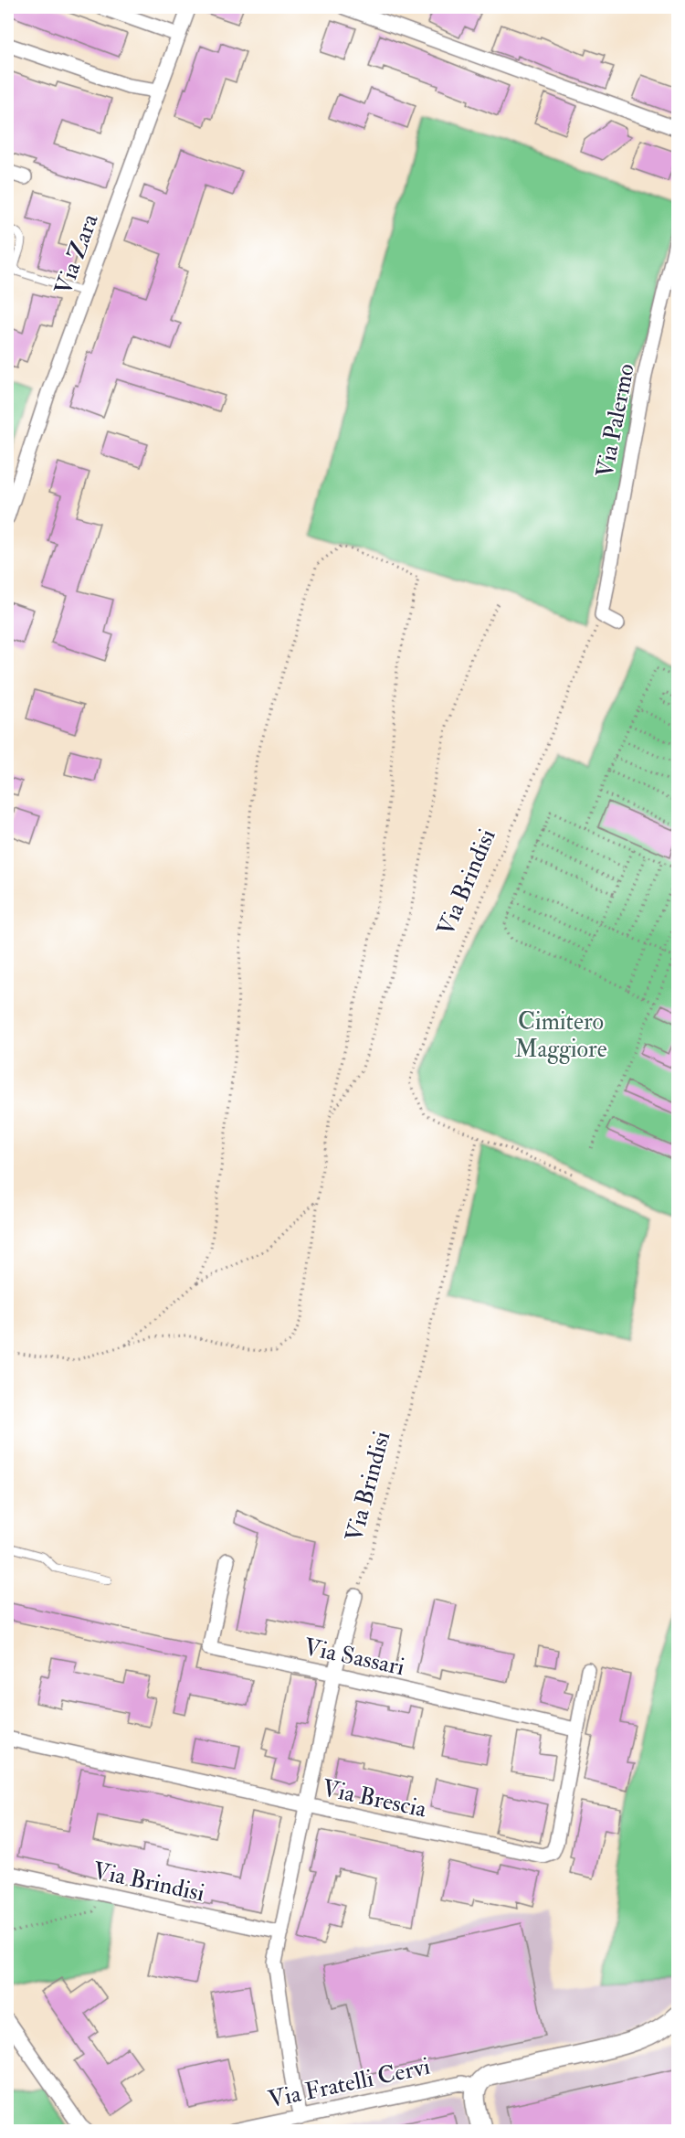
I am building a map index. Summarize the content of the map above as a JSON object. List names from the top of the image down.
{
  "streets": {
    "street": [
      "Via Zara",
      "Via Palermo",
      "Via Brindisi",
      "Via Sassari",
      "Via Brescia",
      "Via Fratelli Cervi"
    ]
  },
  "crossings": [
    ["Via Palermo", "Via Brindisi"],
    ["Via Sassari", "Via Brescia"]
  ],
  "parks": ["Cimitero Maggiore"]
}
